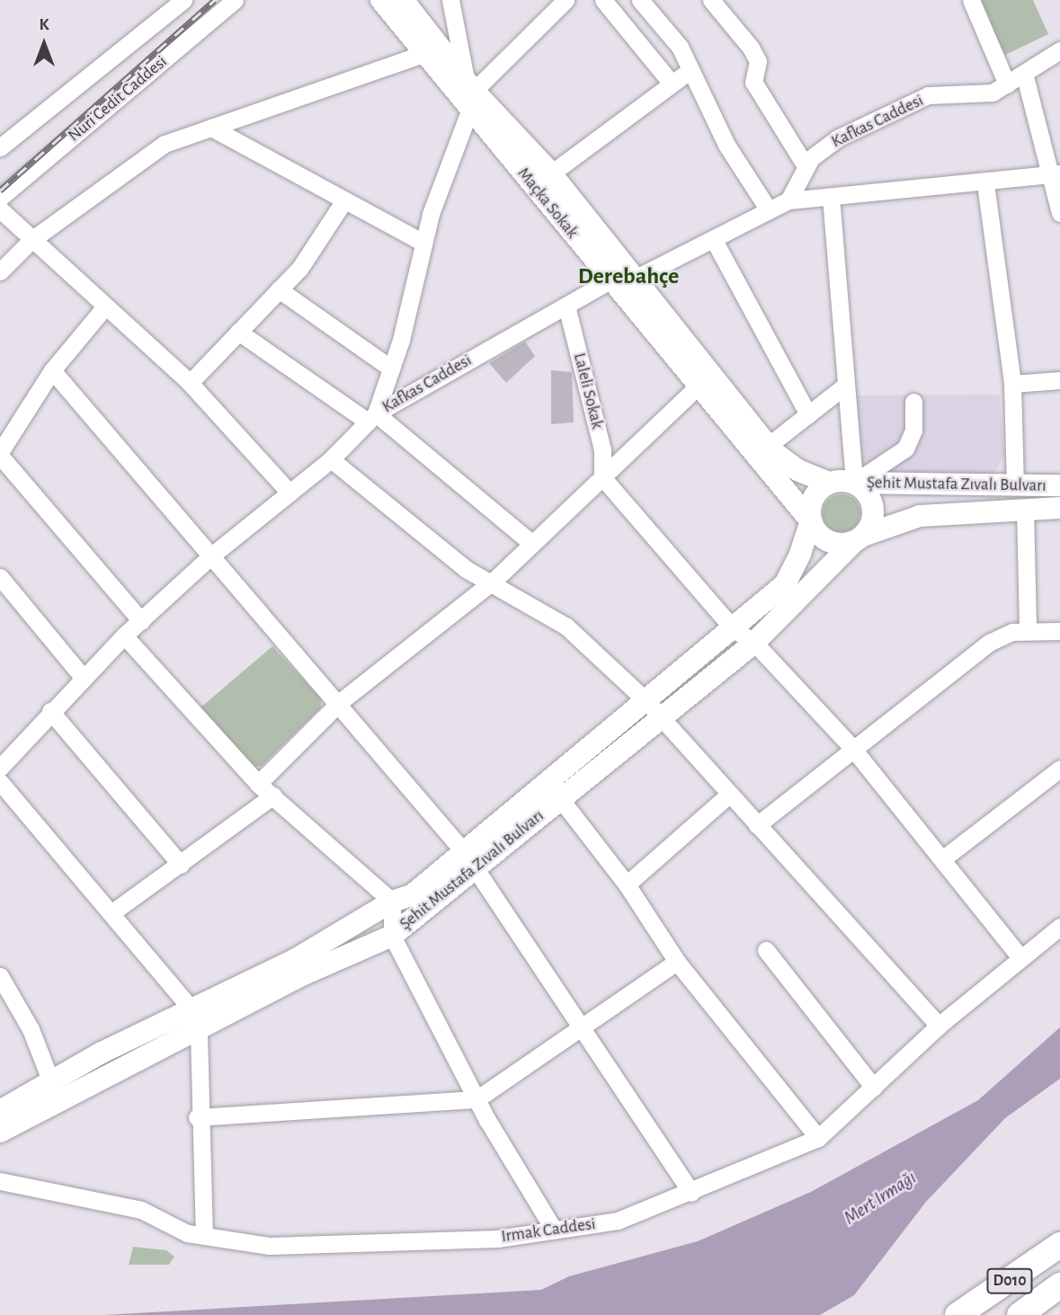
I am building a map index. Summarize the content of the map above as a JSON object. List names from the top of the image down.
{
  "streets": {
    "highway": ["D010"],
    "main road": ["Maçka Sokak", "Şehit Mustafa Zıvalı Bulvarı"],
    "street": [
      "Nuri Cedit Caddesi",
      "Kafkas Caddesi",
      "Laleli Sokak",
      "Irmak Caddesi"
    ]
  },
  "crossings": [
    ["Kafkas Caddesi", "Maçka Sokak"],
    ["Kafkas Caddesi", "Laleli Sokak"],
    ["Maçka Sokak", "Şehit Mustafa Zıvalı Bulvarı"]
  ],
  "districts": ["Derebahçe"],
  "water": ["Mert Irmağı"],
  "north": "top"
}
